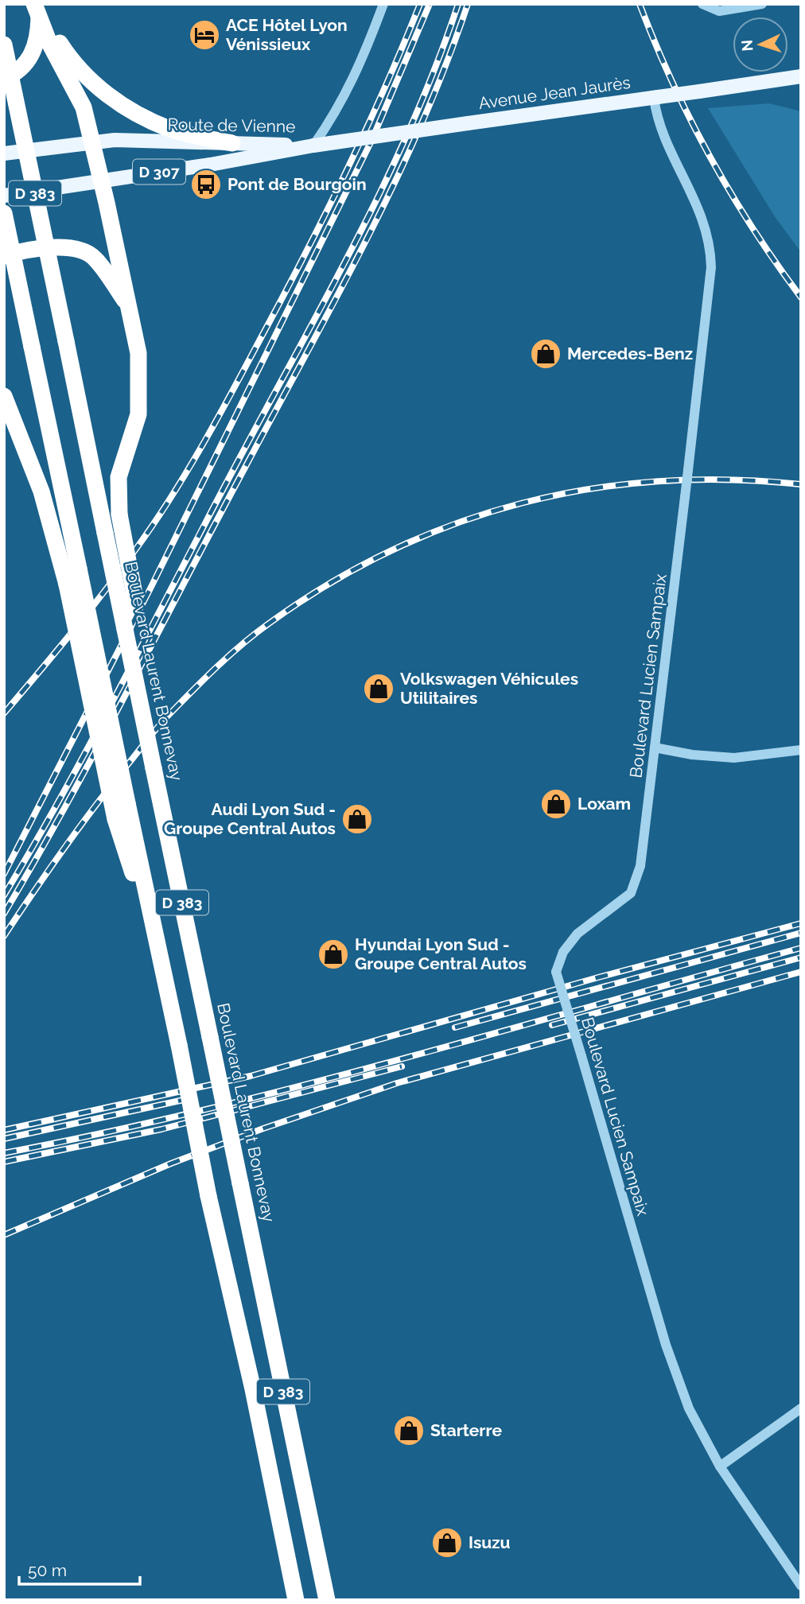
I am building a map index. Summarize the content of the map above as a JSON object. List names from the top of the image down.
{
  "streets": {
    "highway": ["D 383", "Boulevard Laurent Bonnevay"],
    "main road": ["Avenue Jean Jaurès", "Route de Vienne", "D 307"],
    "street": ["Boulevard Lucien Sampaix"]
  },
  "crossings": [
    ["Avenue Jean Jaurès", "Route de Vienne"],
    ["Avenue Jean Jaurès", "Boulevard Lucien Sampaix"]
  ],
  "places": {
    "hotel": ["ACE Hôtel Lyon Vénissieux"],
    "bus stop": ["Pont de Bourgoin"],
    "shop": [
      "Mercedes-Benz",
      "Volkswagen Véhicules Utilitaires",
      "Loxam",
      "Audi Lyon Sud - Groupe Central Autos",
      "Hyundai Lyon Sud - Groupe Central Autos",
      "Starterre",
      "Isuzu"
    ]
  },
  "scale_bar": "50 m",
  "north": "left"
}
